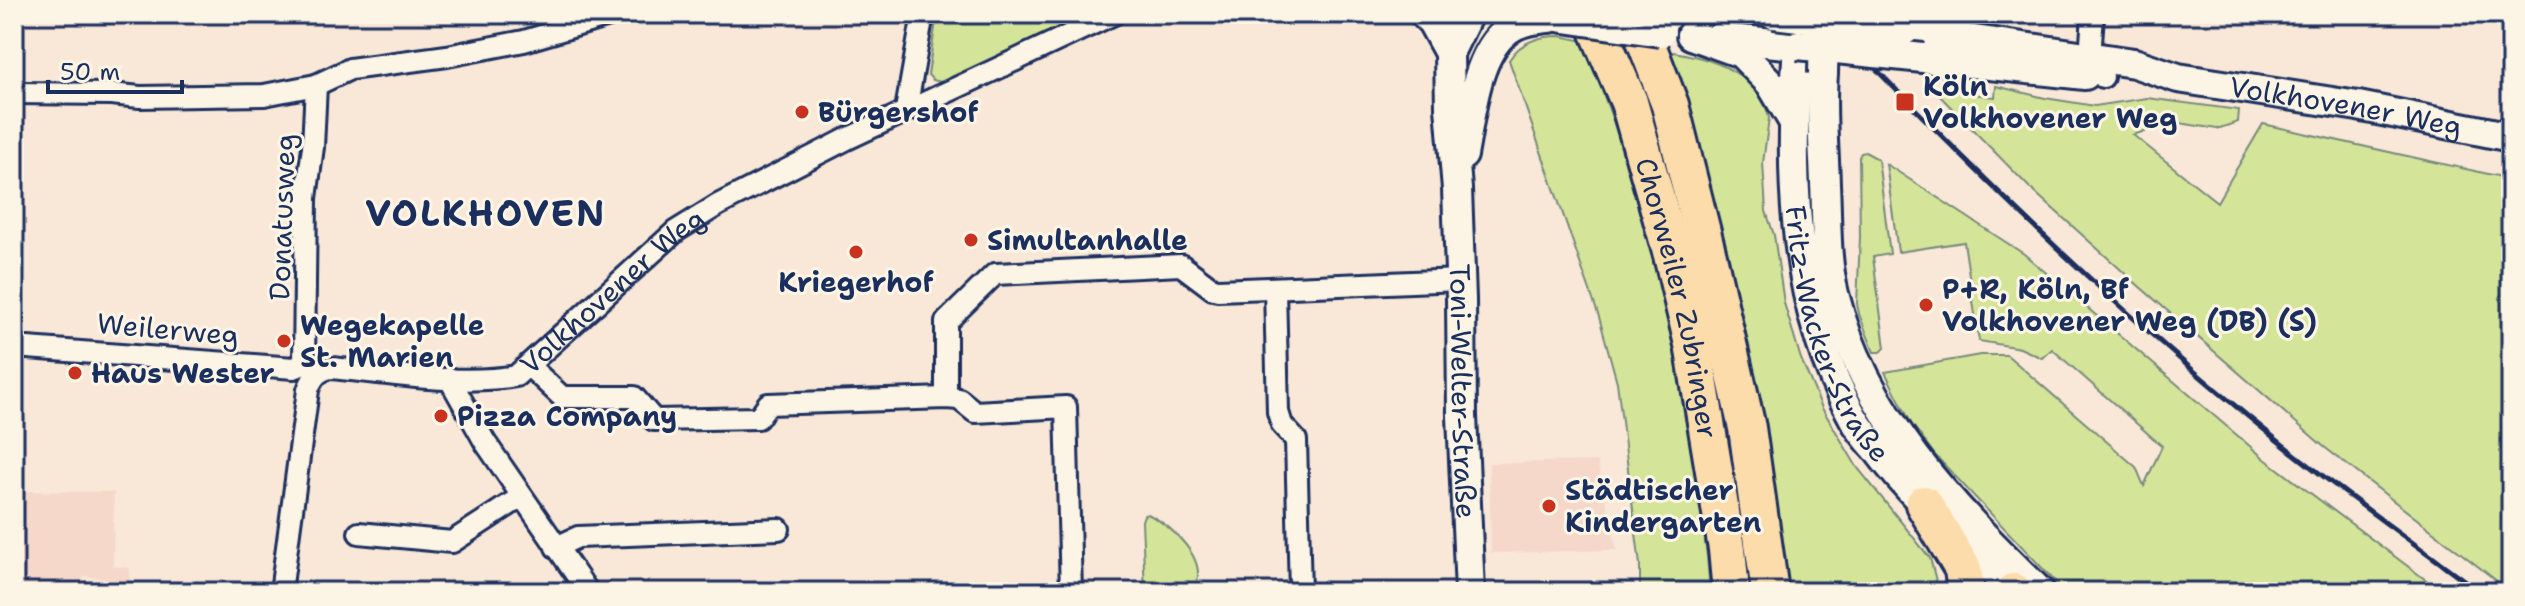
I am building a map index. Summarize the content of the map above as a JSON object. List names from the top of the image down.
{
  "streets": {
    "highway": ["Chorweiler Zubringer"],
    "street": [
      "Volkhovener Weg",
      "Donatusweg",
      "Weilerweg",
      "Fritz-Wacker-Straße",
      "Toni-Welter-Straße"
    ]
  },
  "crossings": [
    ["Volkhovener Weg", "Chorweiler Zubringer"],
    ["Volkhovener Weg", "Fritz-Wacker-Straße"],
    ["Volkhovener Weg", "Toni-Welter-Straße"],
    ["Donatusweg", "Weilerweg"],
    ["Chorweiler Zubringer", "Toni-Welter-Straße"]
  ],
  "districts": ["VOLKHOVEN"],
  "places": {
    "transit": ["Köln Volkhovener Weg"],
    "other": [
      "Bürgershof",
      "Simultanhalle",
      "Kriegerhof",
      "P+R, Köln, Bf Volkhovener Weg (DB) (S)",
      "Wegekapelle St. Marien",
      "Haus Wester",
      "Pizza Company",
      "Städtischer Kindergarten"
    ]
  },
  "scale_bar": "50 m"
}
